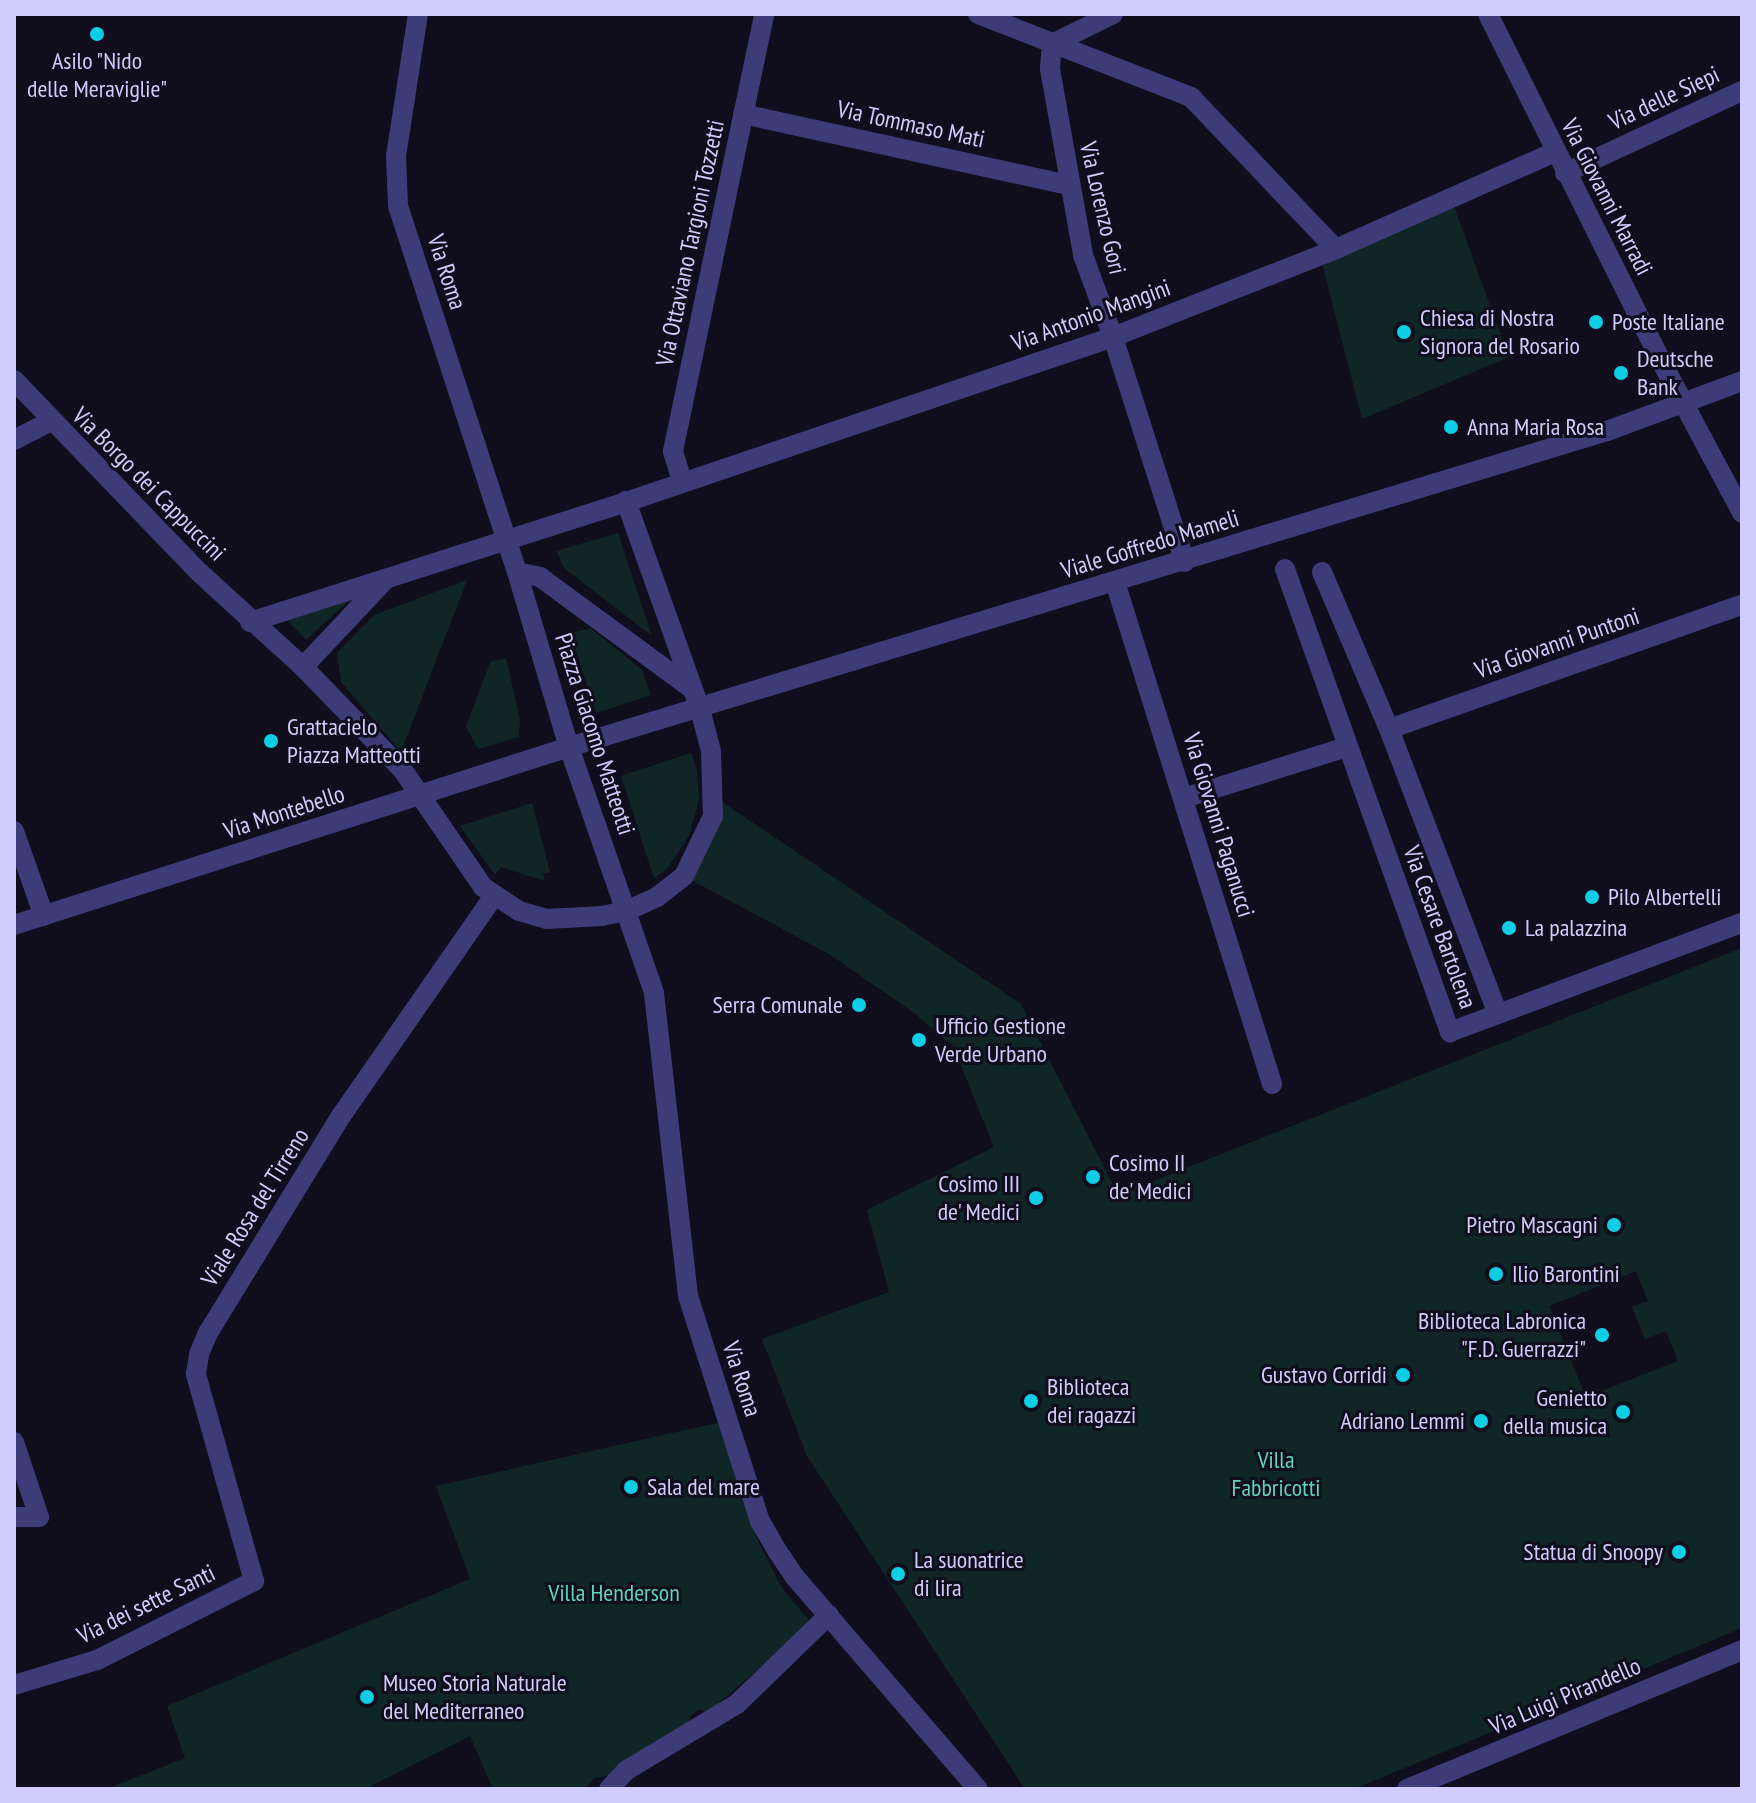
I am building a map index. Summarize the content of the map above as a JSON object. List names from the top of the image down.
{
  "streets": {
    "street": [
      "Via delle Siepi",
      "Via Tommaso Mati",
      "Via Giovanni Marradi",
      "Via Lorenzo Gori",
      "Via Ottaviano Targioni Tozzetti",
      "Via Roma",
      "Via Antonio Mangini",
      "Via Borgo dei Cappuccini",
      "Viale Goffredo Mameli",
      "Via Giovanni Puntoni",
      "Piazza Giacomo Matteotti",
      "Via Montebello",
      "Via Giovanni Paganucci",
      "Via Cesare Bartolena",
      "Viale Rosa del Tirreno",
      "Via dei sette Santi",
      "Via Luigi Pirandello"
    ]
  },
  "crossings": [
    ["Via delle Siepi", "Via Giovanni Marradi"],
    ["Via Tommaso Mati", "Via Lorenzo Gori"],
    ["Via Tommaso Mati", "Via Ottaviano Targioni Tozzetti"],
    ["Via Giovanni Marradi", "Via Antonio Mangini"],
    ["Via Giovanni Marradi", "Viale Goffredo Mameli"],
    ["Via Lorenzo Gori", "Via Antonio Mangini"],
    ["Via Lorenzo Gori", "Viale Goffredo Mameli"],
    ["Via Ottaviano Targioni Tozzetti", "Via Antonio Mangini"],
    ["Via Roma", "Piazza Giacomo Matteotti"],
    ["Via Antonio Mangini", "Piazza Giacomo Matteotti"],
    ["Via Borgo dei Cappuccini", "Piazza Giacomo Matteotti"],
    ["Viale Goffredo Mameli", "Piazza Giacomo Matteotti"],
    ["Viale Goffredo Mameli", "Via Montebello"],
    ["Viale Goffredo Mameli", "Via Giovanni Paganucci"],
    ["Via Giovanni Puntoni", "Via Cesare Bartolena"],
    ["Piazza Giacomo Matteotti", "Via Montebello"],
    ["Piazza Giacomo Matteotti", "Viale Rosa del Tirreno"],
    ["Viale Rosa del Tirreno", "Via dei sette Santi"]
  ],
  "parks": ["Villa Fabbricotti", "Villa Henderson"],
  "places": [
    "Asilo \"Nido delle Meraviglie\"",
    "Poste Italiane",
    "Chiesa di Nostra Signora del Rosario",
    "Deutsche Bank",
    "Anna Maria Rosa",
    "Grattacielo Piazza Matteotti",
    "Pilo Albertelli",
    "La palazzina",
    "Serra Comunale",
    "Ufficio Gestione Verde Urbano",
    "Cosimo II de' Medici",
    "Cosimo III de' Medici",
    "Pietro Mascagni",
    "Ilio Barontini",
    "Biblioteca Labronica \"F.D. Guerrazzi\"",
    "Gustavo Corridi",
    "Biblioteca dei ragazzi",
    "Genietto della musica",
    "Adriano Lemmi",
    "Sala del mare",
    "Statua di Snoopy",
    "La suonatrice di lira",
    "Museo Storia Naturale del Mediterraneo"
  ]
}
